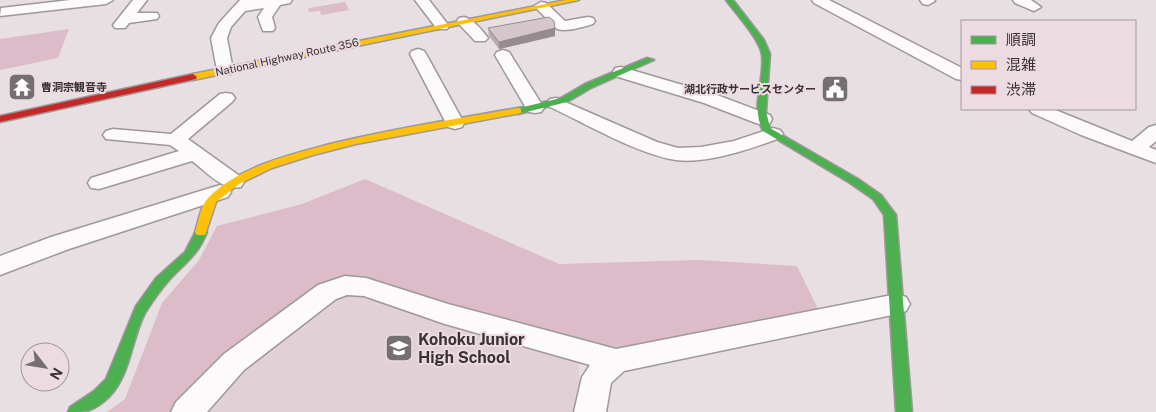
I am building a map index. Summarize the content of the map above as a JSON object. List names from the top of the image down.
{
  "streets": {
    "main road": ["National Highway Route 356"]
  },
  "places": {
    "temple": ["曹洞宗観音寺"],
    "public building": ["湖北行政サービスセンター"],
    "school or university": ["Kohoku Junior High School"]
  },
  "legend": ["順調", "混雑", "渋滞"],
  "north": "bottom right"
}
